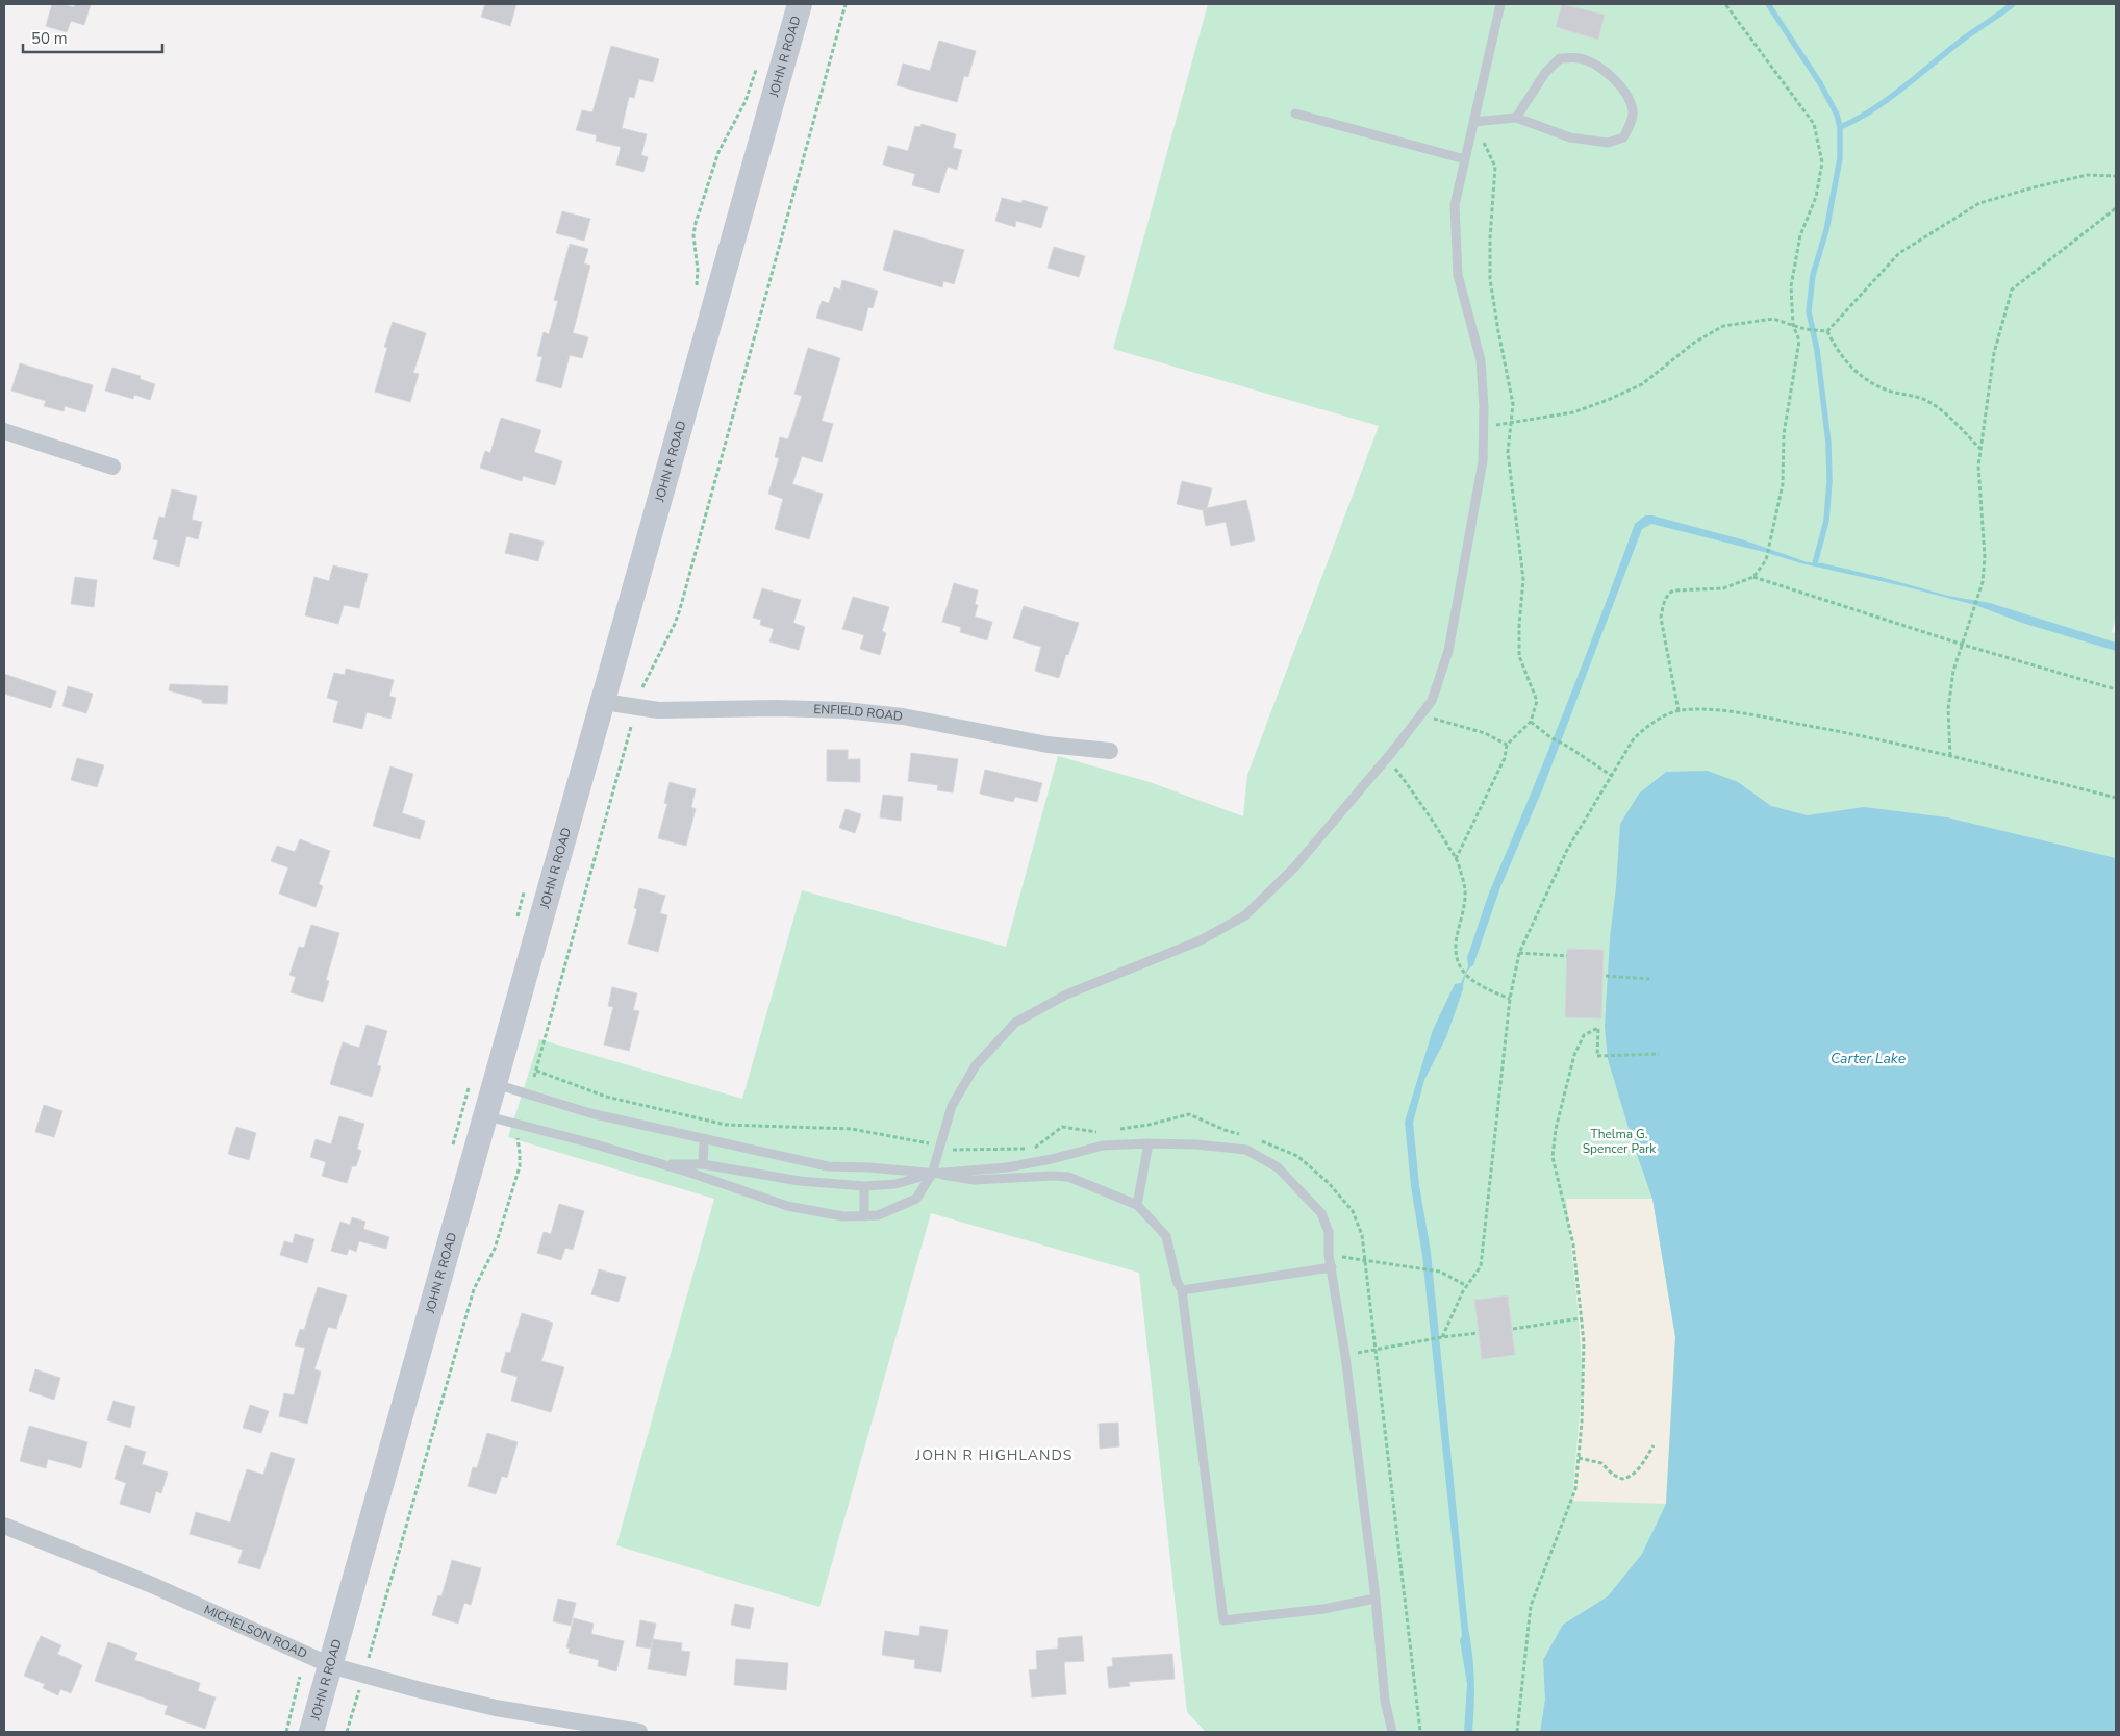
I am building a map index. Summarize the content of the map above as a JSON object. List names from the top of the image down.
{
  "streets": {
    "main road": ["JOHN R ROAD"],
    "street": ["ENFIELD ROAD", "MICHELSON ROAD"]
  },
  "crossings": [
    ["JOHN R ROAD", "ENFIELD ROAD"],
    ["JOHN R ROAD", "MICHELSON ROAD"]
  ],
  "districts": ["JOHN R HIGHLANDS"],
  "water": ["Carter Lake"],
  "parks": ["Thelma G. Spencer Park"],
  "scale_bar": "50 m"
}
